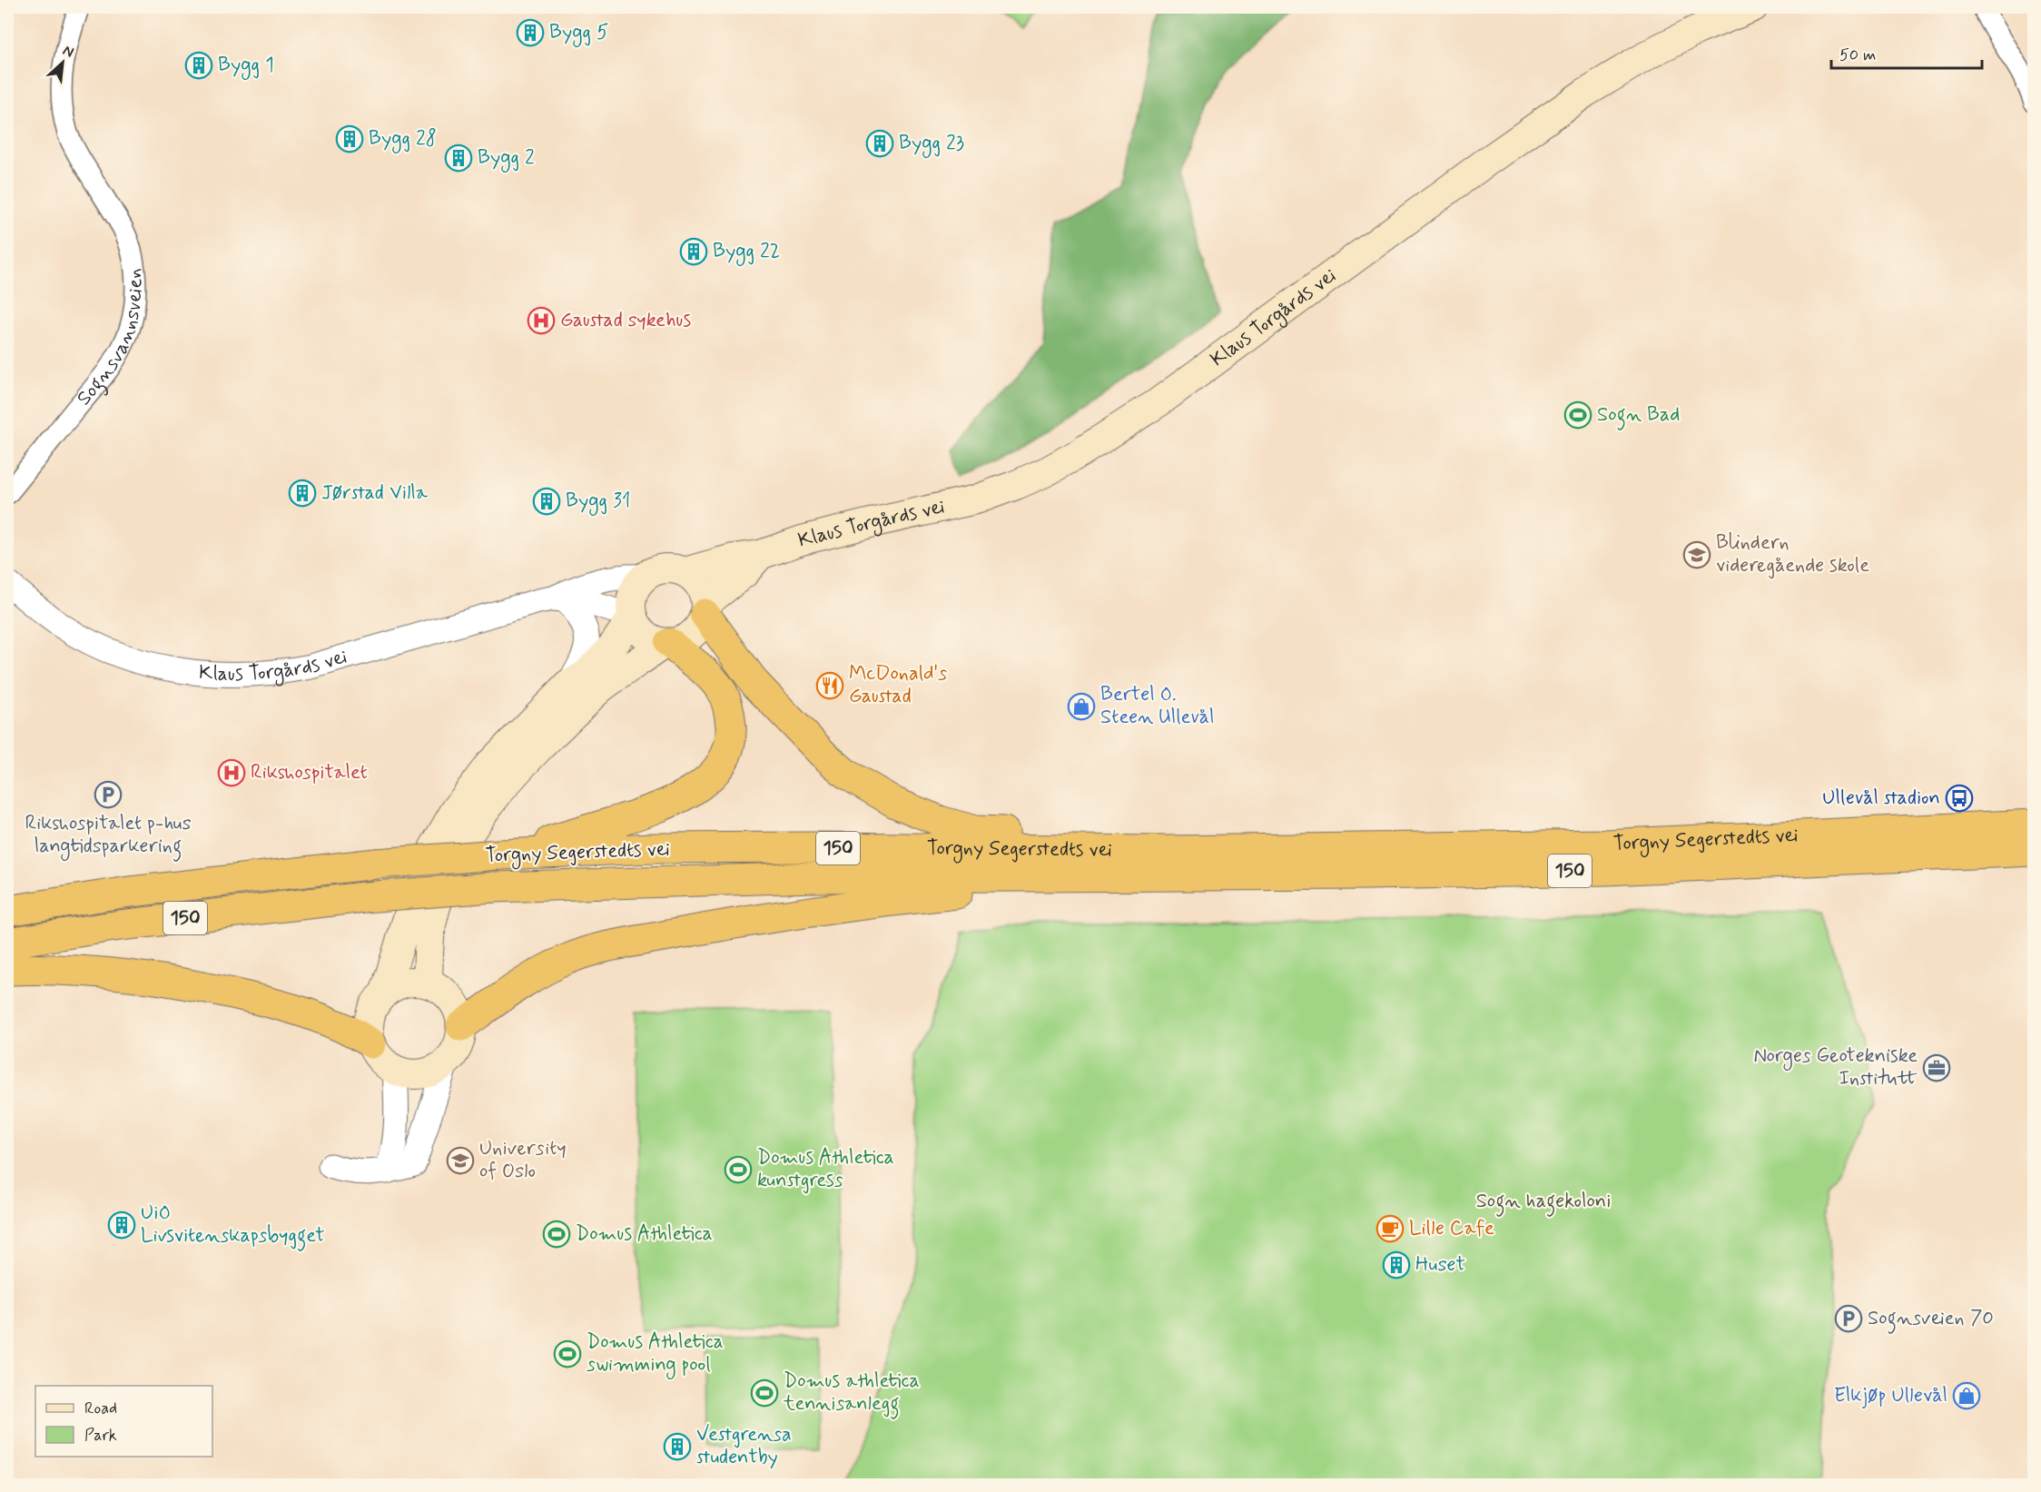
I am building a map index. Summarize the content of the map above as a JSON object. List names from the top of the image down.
{
  "streets": {
    "highway": ["Torgny Segerstedts vei", "150"],
    "main road": ["Klaus Torgårds vei"],
    "street": ["Sognsvannsveien"]
  },
  "parks": ["Sogn hagekoloni"],
  "places": {
    "building": [
      "Bygg 5",
      "Bygg 1",
      "Bygg 28",
      "Bygg 23",
      "Bygg 2",
      "Bygg 22",
      "Jørstad Villa",
      "Bygg 31",
      "UiO Livsvitenskapsbygget",
      "Huset",
      "Vestgrensa studentby"
    ],
    "hospital": ["Gaustad sykehus", "Rikshospitalet"],
    "sports": [
      "Sogn Bad",
      "Domus Athletica kunstgress",
      "Domus Athletica",
      "Domus Athletica swimming pool",
      "Domus athletica tennisanlegg"
    ],
    "school or university": ["Blindern videregående skole", "University of Oslo"],
    "restaurant": ["McDonald's Gaustad"],
    "shop": ["Bertel O. Steen Ullevål", "Elkjøp Ullevål"],
    "parking": ["Rikshospitalet p-hus langtidsparkering", "Sognsveien 70"],
    "bus stop": ["Ullevål stadion"],
    "office": ["Norges Geotekniske Institutt"],
    "cafe": ["Lille Cafe"]
  },
  "legend": ["Road", "Park"],
  "scale_bar": "50 m",
  "north": "top right"
}
